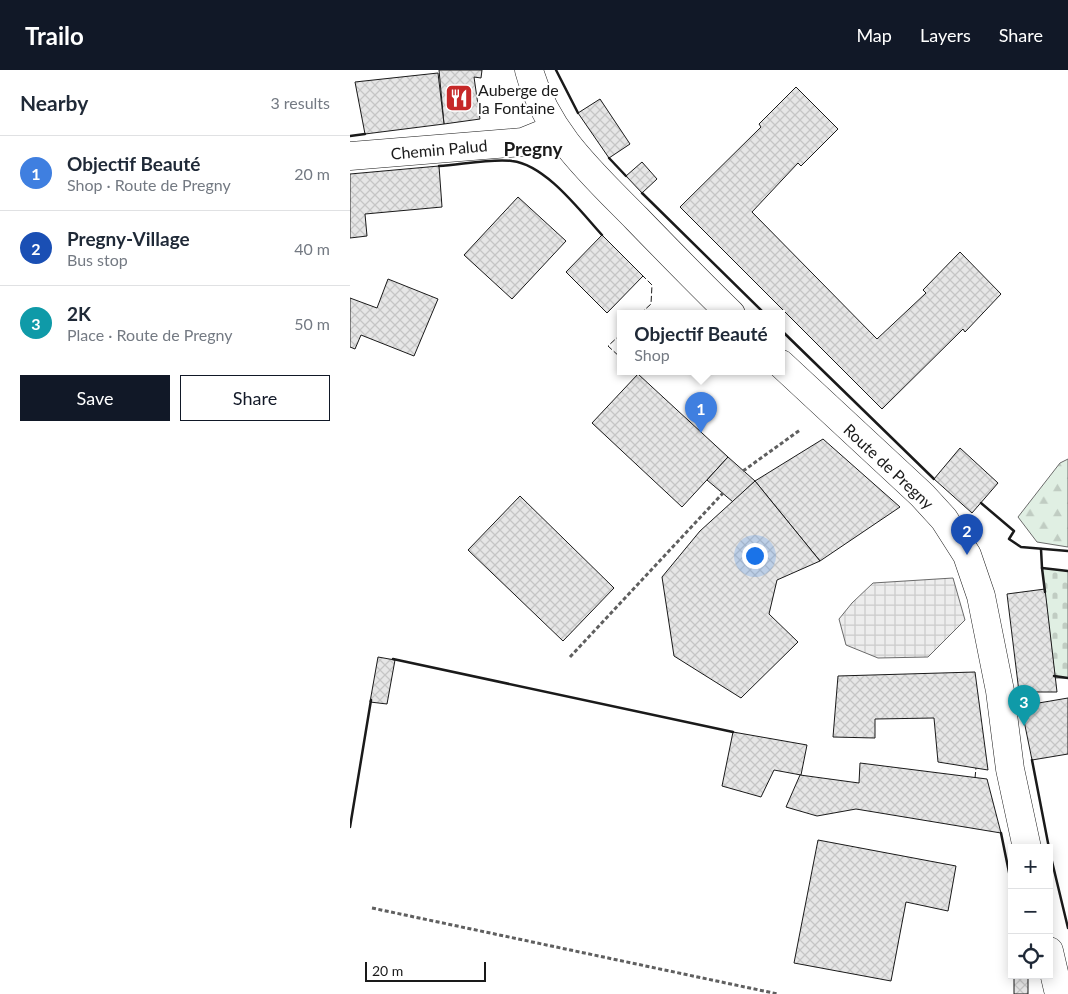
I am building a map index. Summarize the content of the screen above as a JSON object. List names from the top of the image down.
{
  "streets": {
    "street": ["Chemin Palud", "Route de Pregny"]
  },
  "districts": ["Pregny"],
  "places": {
    "restaurant": ["Auberge de la Fontaine"]
  },
  "scale_bar": "20 m",
  "page": {
    "header": "Trailo",
    "nav": ["Map", "Layers", "Share"],
    "heading": ["Nearby", "3 results"],
    "list": [
      {
        "mark": "1",
        "name": "Objectif Beauté",
        "note": "Shop · Route de Pregny",
        "value": "20 m"
      },
      {
        "mark": "2",
        "name": "Pregny-Village",
        "note": "Bus stop",
        "value": "40 m"
      },
      {
        "mark": "3",
        "name": "2K",
        "note": "Place · Route de Pregny",
        "value": "50 m"
      }
    ],
    "popup": ["Objectif Beauté", "Shop"],
    "buttons": ["Save", "Share"],
    "pins": ["1", "2", "3"],
    "map_buttons": ["+", "−"],
    "scale": "20 m"
  }
}
